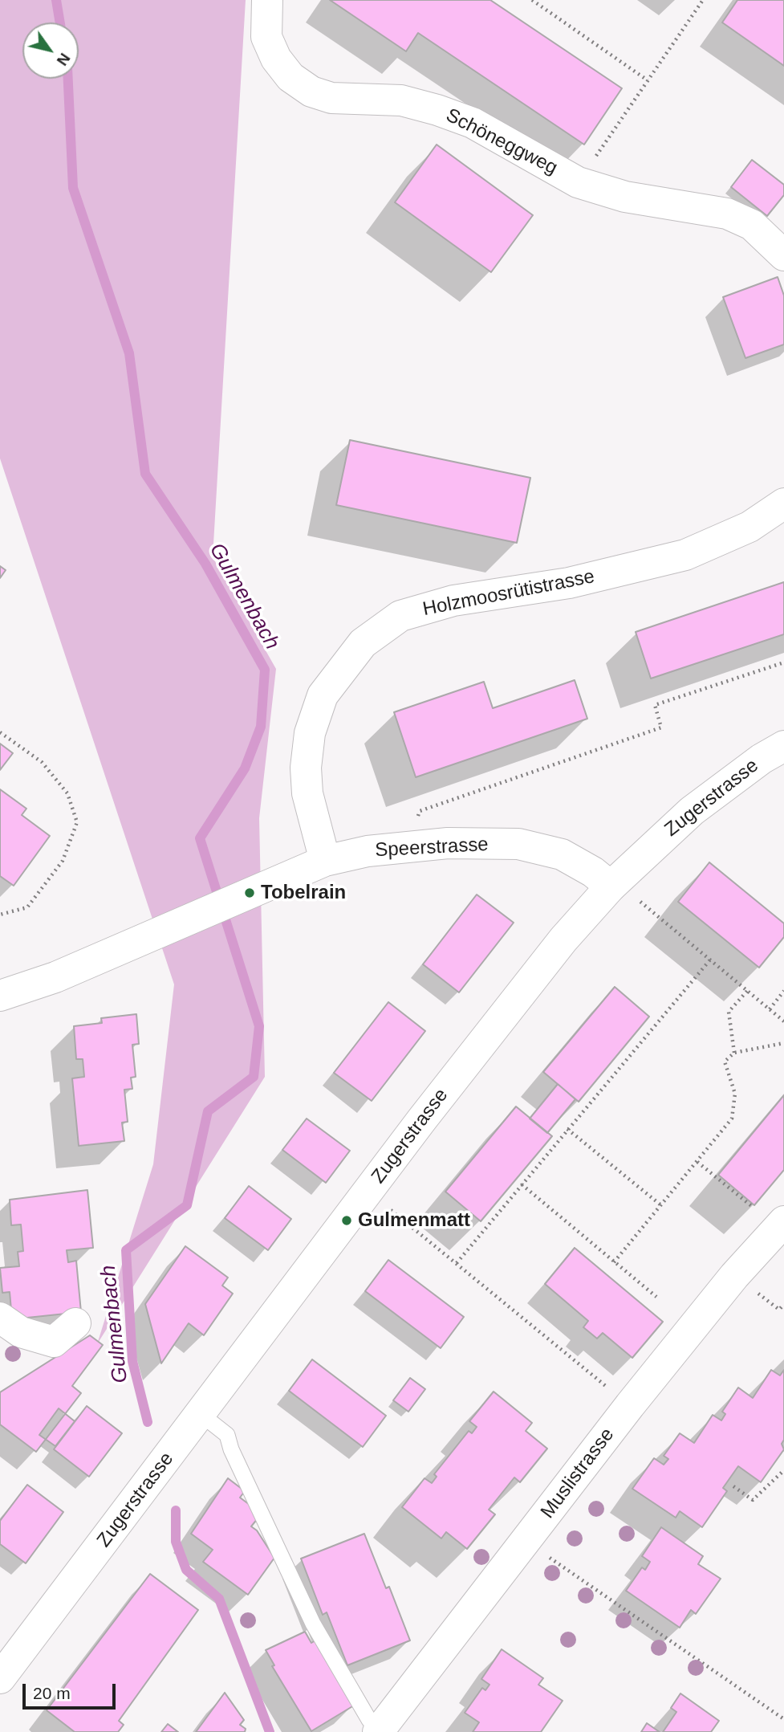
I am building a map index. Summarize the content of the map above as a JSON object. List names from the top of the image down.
{
  "streets": {
    "street": [
      "Schöneggweg",
      "Holzmoosrütistrasse",
      "Zugerstrasse",
      "Speerstrasse",
      "Muslistrasse"
    ]
  },
  "crossings": [
    ["Holzmoosrütistrasse", "Speerstrasse"],
    ["Zugerstrasse", "Speerstrasse"]
  ],
  "water": ["Gulmenbach"],
  "places": ["Tobelrain", "Gulmenmatt"],
  "scale_bar": "20 m",
  "north": "bottom right"
}
